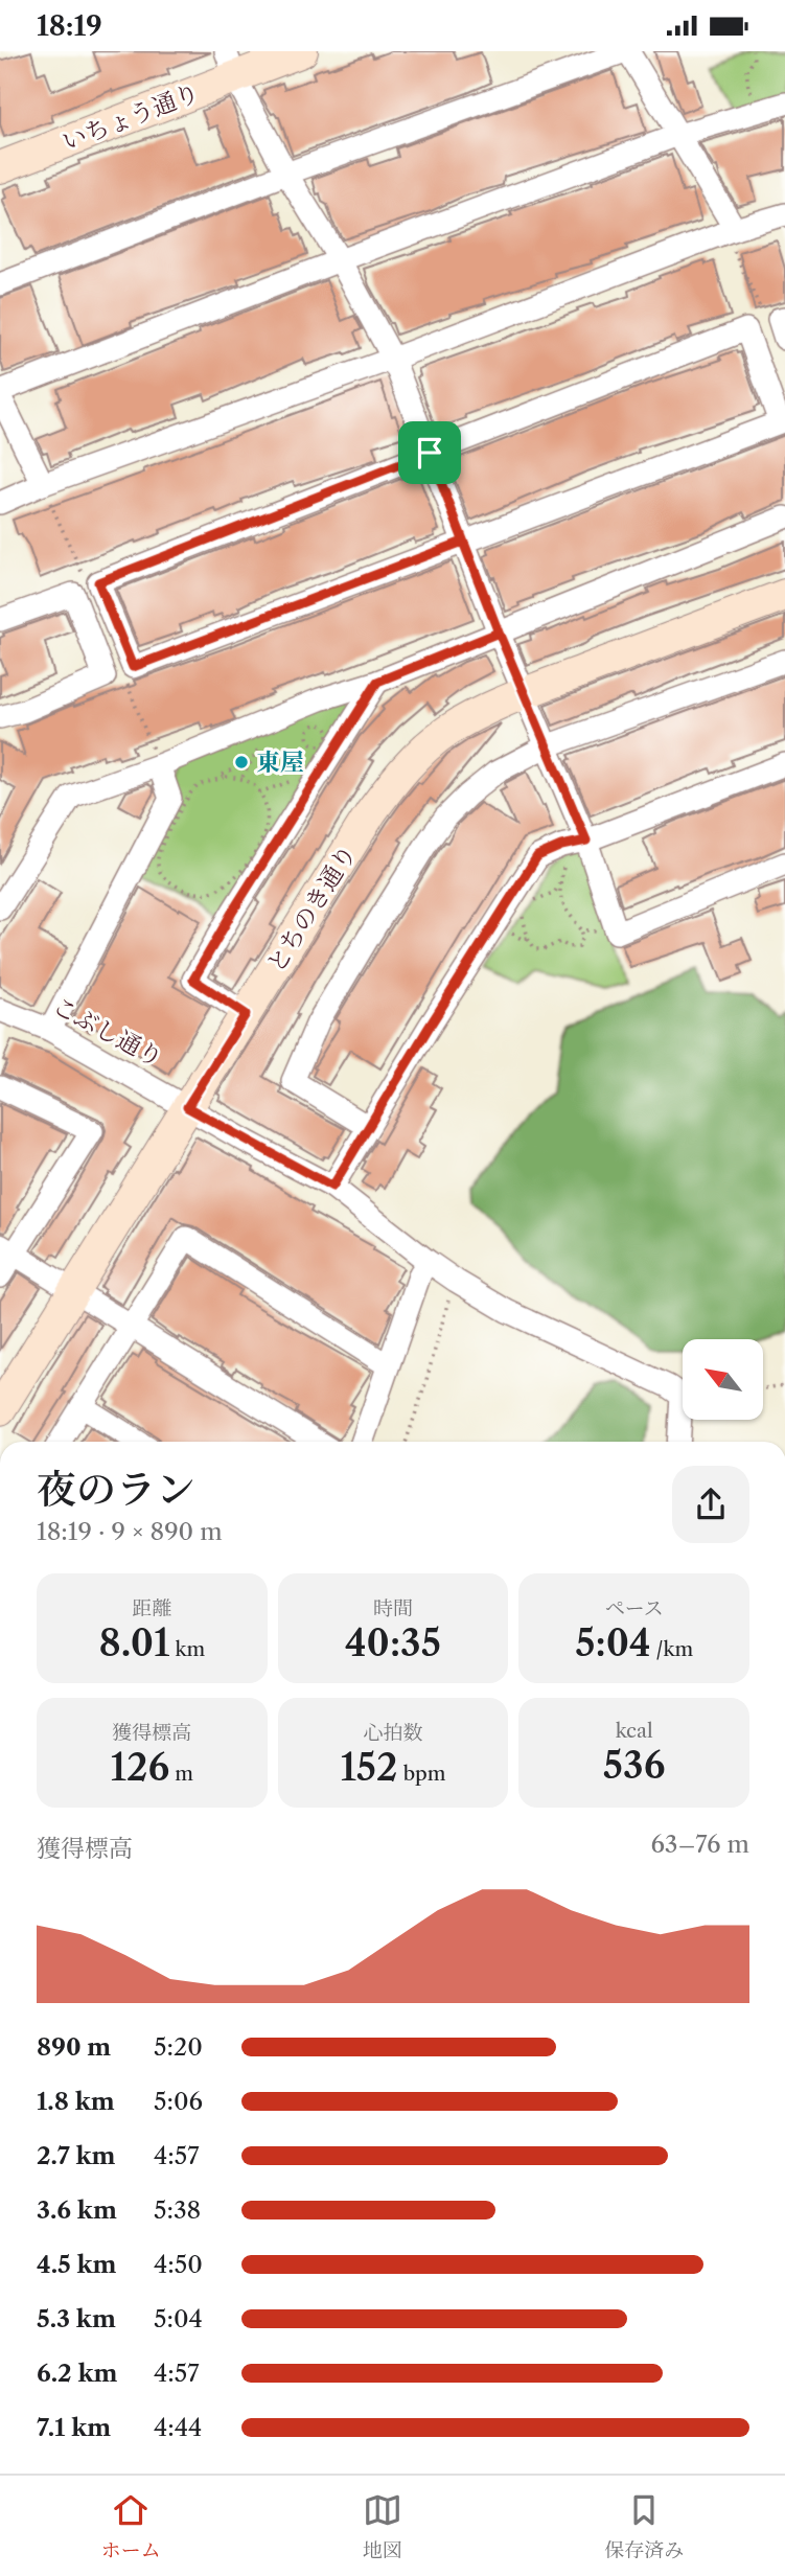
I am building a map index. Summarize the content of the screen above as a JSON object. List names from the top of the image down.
{
  "streets": {
    "street": ["いちょう通り", "とちのき通り", "こぶし通り"]
  },
  "crossings": [
    ["とちのき通り", "こぶし通り"]
  ],
  "places": ["東屋"],
  "north": "top left",
  "page": {
    "status": "18:19",
    "heading": ["夜のラン", "18:19 · 9 × 890 m"],
    "stats": [
      ["距離", "8.01 km"],
      ["時間", "40:35"],
      ["ペース", "5:04 /km"],
      ["獲得標高", "126 m"],
      ["心拍数", "152 bpm"],
      ["kcal", "536"]
    ],
    "chart": ["獲得標高", "63–76 m"],
    "list": [
      {
        "name": "890 m",
        "note": "5:20"
      },
      {
        "name": "1.8 km",
        "note": "5:06"
      },
      {
        "name": "2.7 km",
        "note": "4:57"
      },
      {
        "name": "3.6 km",
        "note": "5:38"
      },
      {
        "name": "4.5 km",
        "note": "4:50"
      },
      {
        "name": "5.3 km",
        "note": "5:04"
      },
      {
        "name": "6.2 km",
        "note": "4:57"
      },
      {
        "name": "7.1 km",
        "note": "4:44"
      }
    ],
    "tabs": ["ホーム", "地図", "保存済み"]
  }
}
